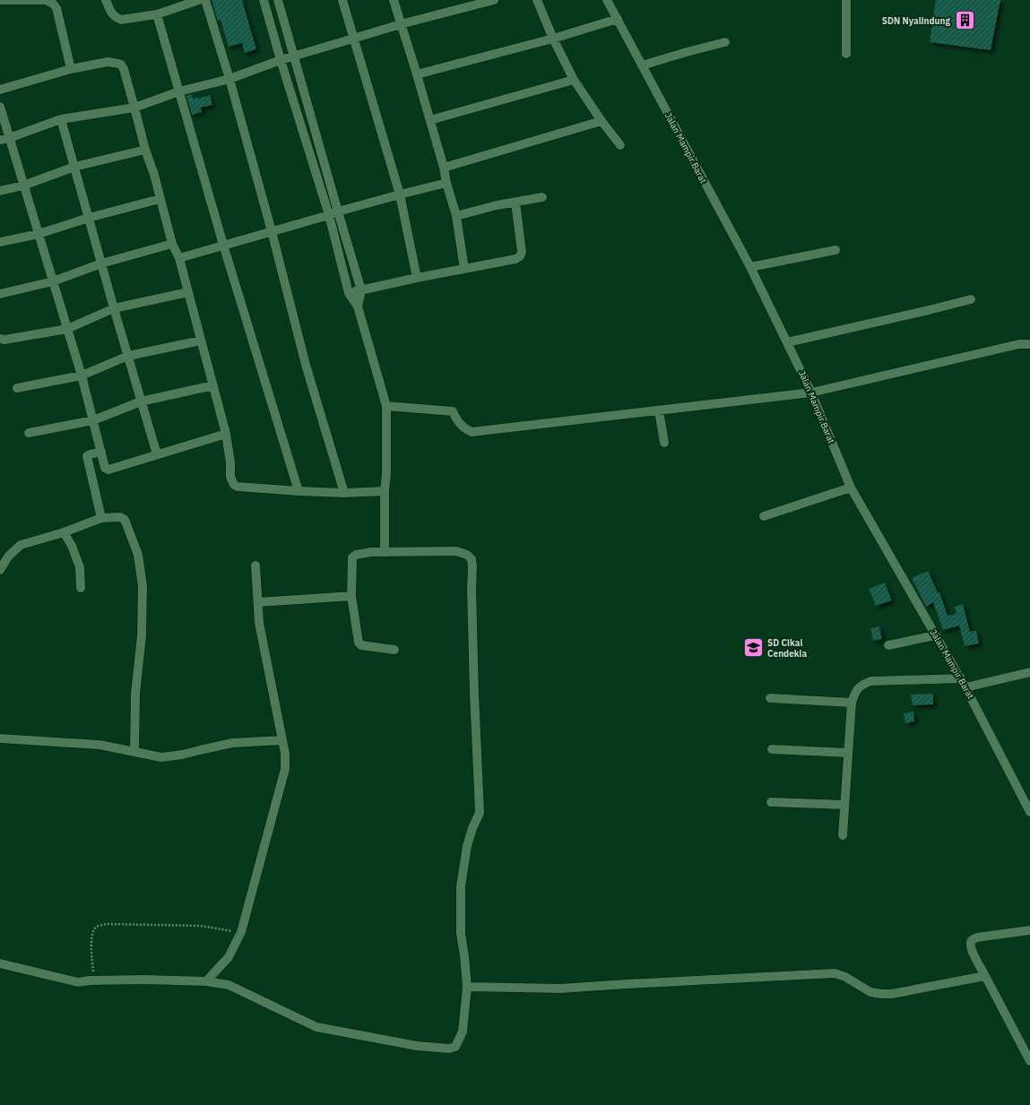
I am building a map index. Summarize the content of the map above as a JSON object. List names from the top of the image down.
{
  "streets": {
    "street": ["Jalan Mampir Barat"]
  },
  "places": {
    "building": ["SDN Nyalindung"],
    "school or university": ["SD Cikal Cendekia"]
  }
}
